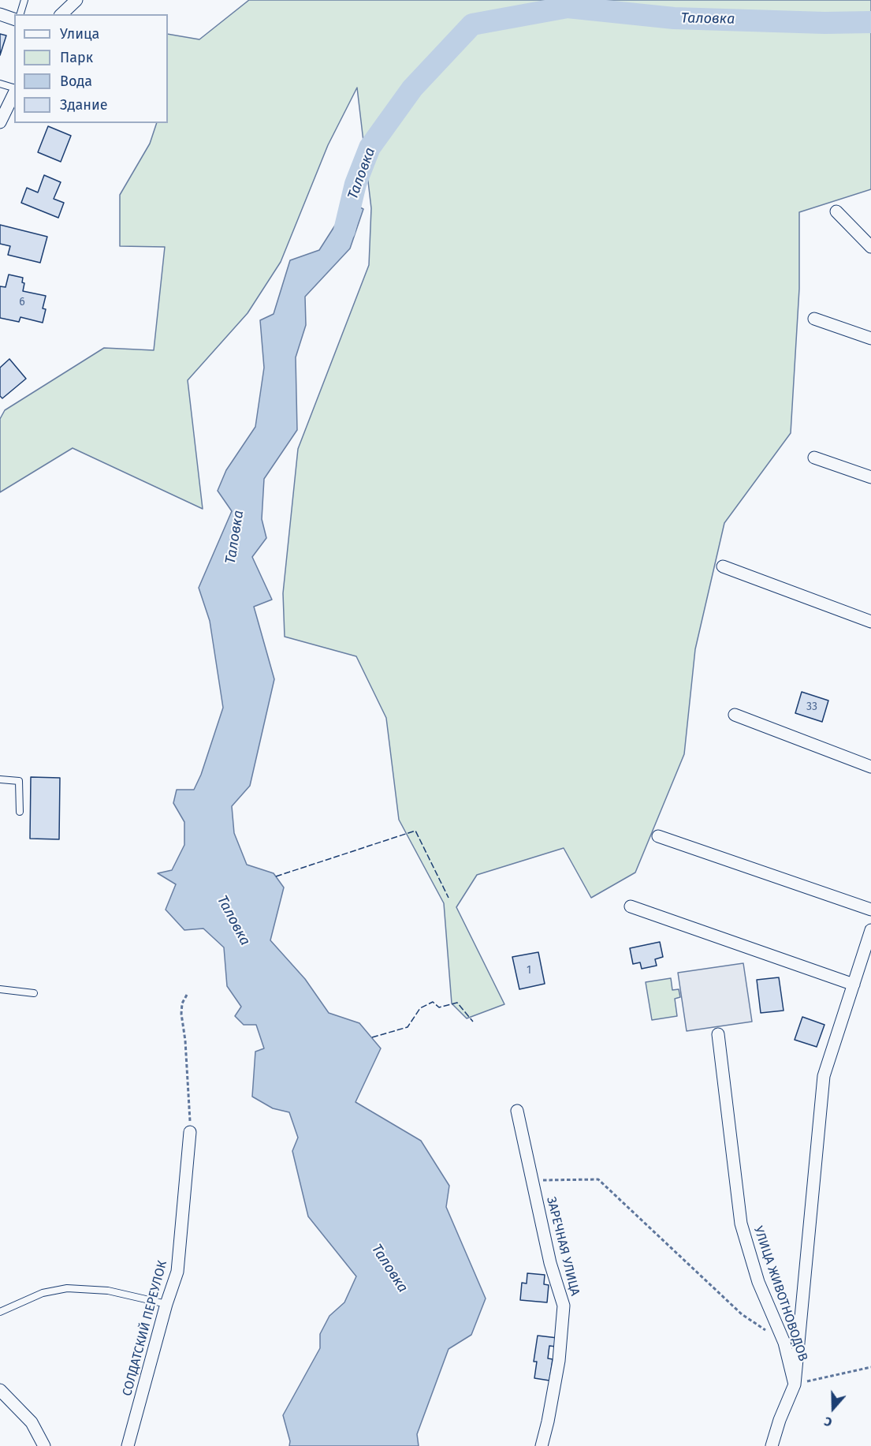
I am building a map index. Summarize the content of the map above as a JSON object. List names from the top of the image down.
{
  "streets": {
    "street": ["ЗАРЕЧНАЯ УЛИЦА", "УЛИЦА ЖИВОТНОВОДОВ", "СОЛДАТСКИЙ ПЕРЕУЛОК"]
  },
  "water": ["Таловка"],
  "house_numbers": ["6", "33", "1"],
  "legend": [
    "Улица",
    "Парк",
    "Вода",
    "Здание"
  ],
  "north": "bottom"
}
